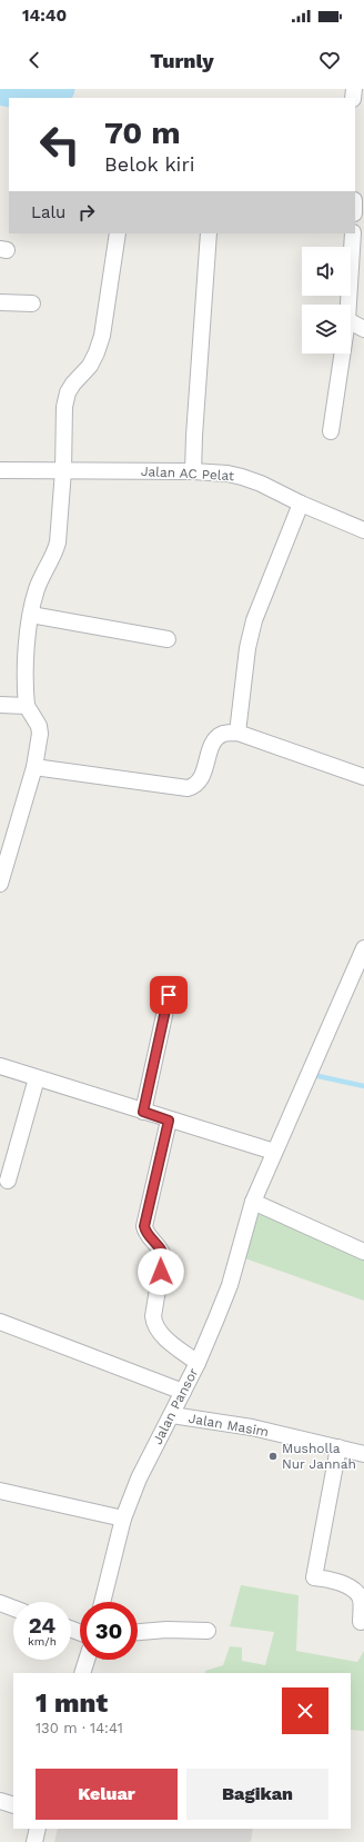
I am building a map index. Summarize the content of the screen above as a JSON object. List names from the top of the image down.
{
  "streets": {
    "street": ["Jalan AC Pelat", "Jalan Pansor", "Jalan Masim"]
  },
  "crossings": [
    ["Jalan Pansor", "Jalan Masim"]
  ],
  "places": ["Musholla Nur Jannah"],
  "page": {
    "status": "14:40",
    "header": "Turnly",
    "turn": ["70 m", "Belok kiri"],
    "then": "Lalu",
    "speed": "24 km/h",
    "limit": "30",
    "heading": ["1 mnt", "130 m · 14:41"],
    "buttons": ["Keluar", "Bagikan"]
  }
}
